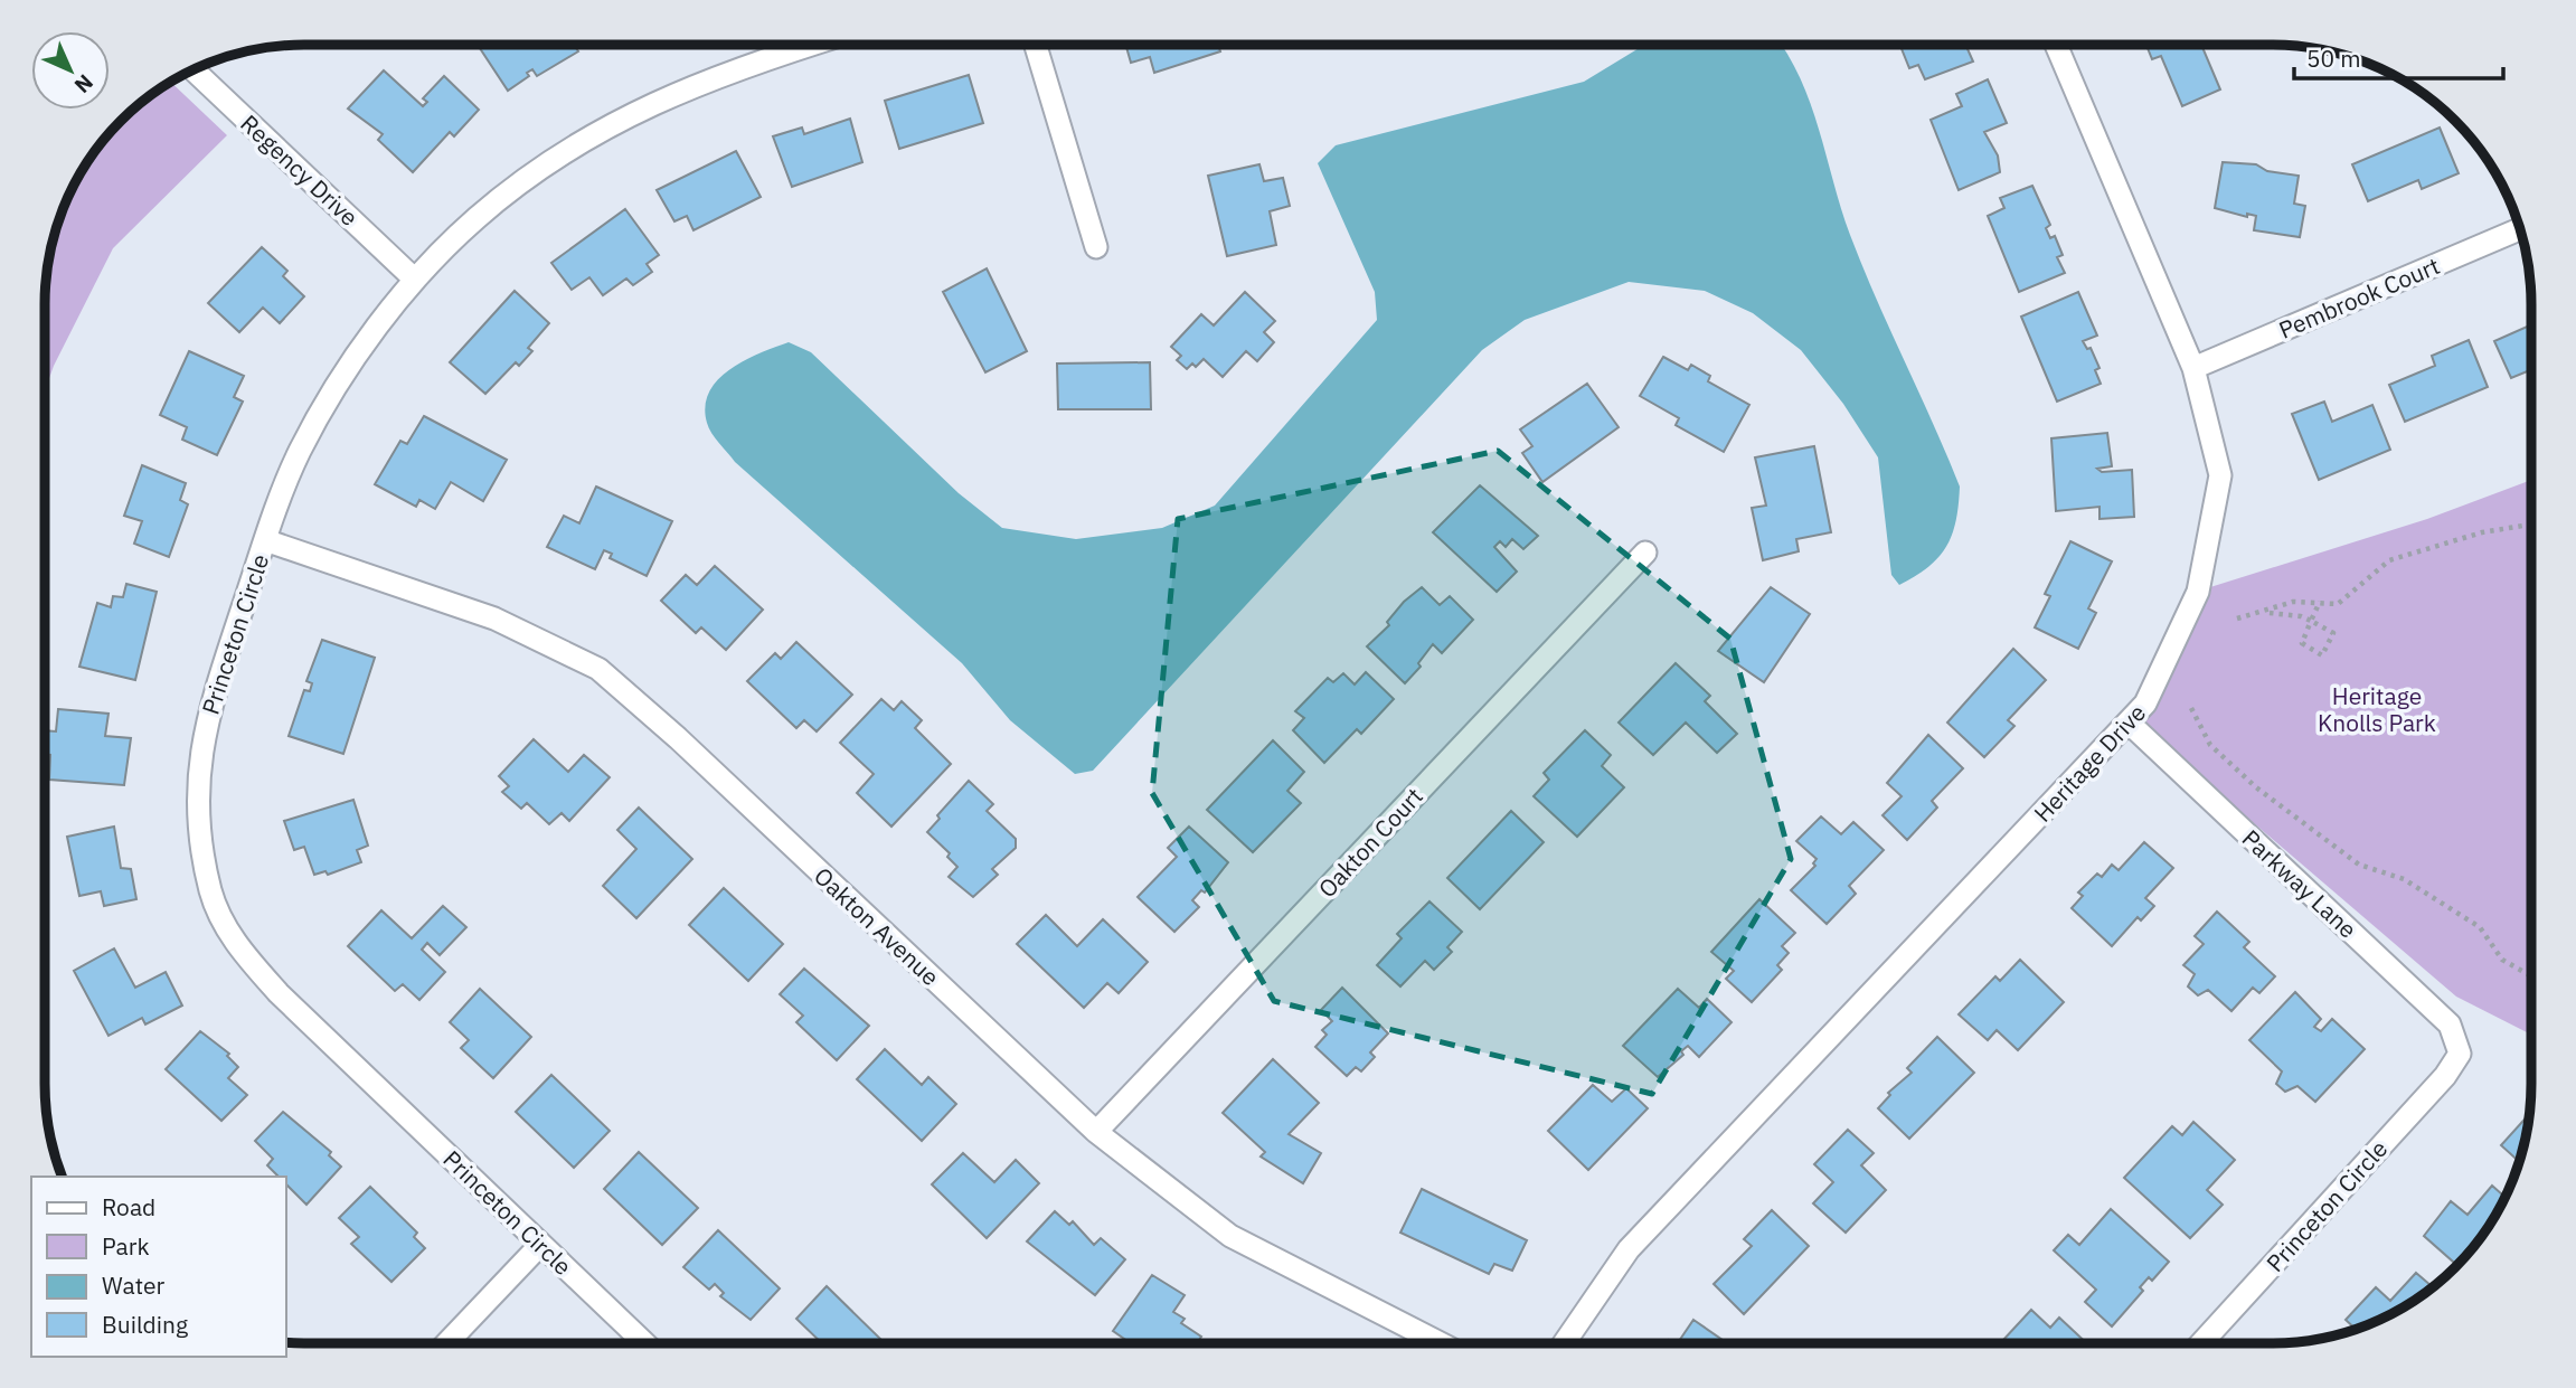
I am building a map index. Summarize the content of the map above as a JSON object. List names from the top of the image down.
{
  "streets": {
    "street": [
      "Regency Drive",
      "Pembrook Court",
      "Princeton Circle",
      "Heritage Drive",
      "Oakton Court",
      "Parkway Lane",
      "Oakton Avenue"
    ]
  },
  "crossings": [
    ["Regency Drive", "Princeton Circle"],
    ["Pembrook Court", "Heritage Drive"],
    ["Princeton Circle", "Parkway Lane"],
    ["Princeton Circle", "Oakton Avenue"],
    ["Heritage Drive", "Parkway Lane"],
    ["Oakton Court", "Oakton Avenue"]
  ],
  "parks": ["Heritage Knolls Park"],
  "legend": [
    "Road",
    "Park",
    "Water",
    "Building"
  ],
  "scale_bar": "50 m",
  "north": "bottom right"
}
